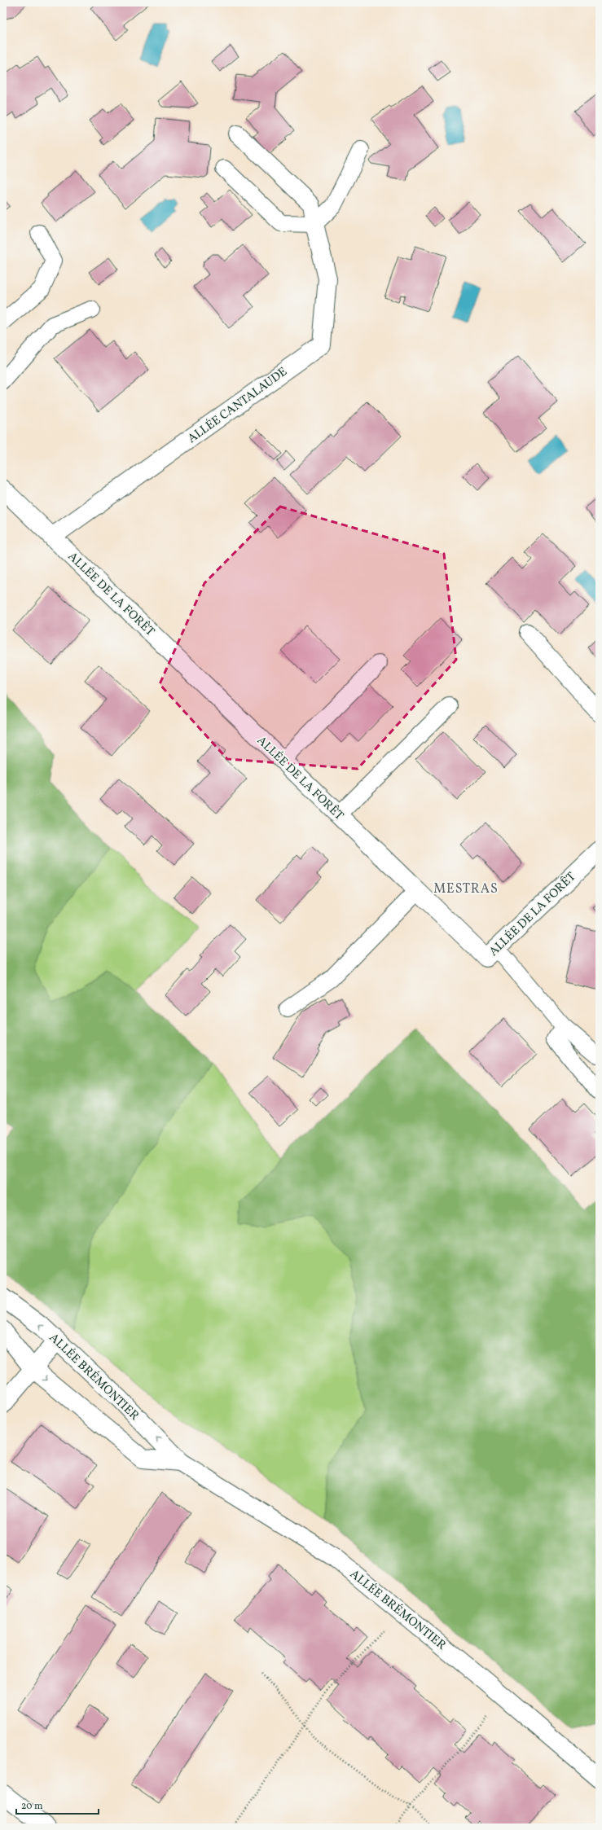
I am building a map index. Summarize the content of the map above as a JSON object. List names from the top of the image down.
{
  "streets": {
    "street": ["ALLÉE CANTALAUDE", "ALLÉE DE LA FORÊT", "ALLÉE BRÉMONTIER"]
  },
  "crossings": [
    ["ALLÉE CANTALAUDE", "ALLÉE DE LA FORÊT"]
  ],
  "districts": ["MESTRAS"],
  "scale_bar": "20 m"
}
